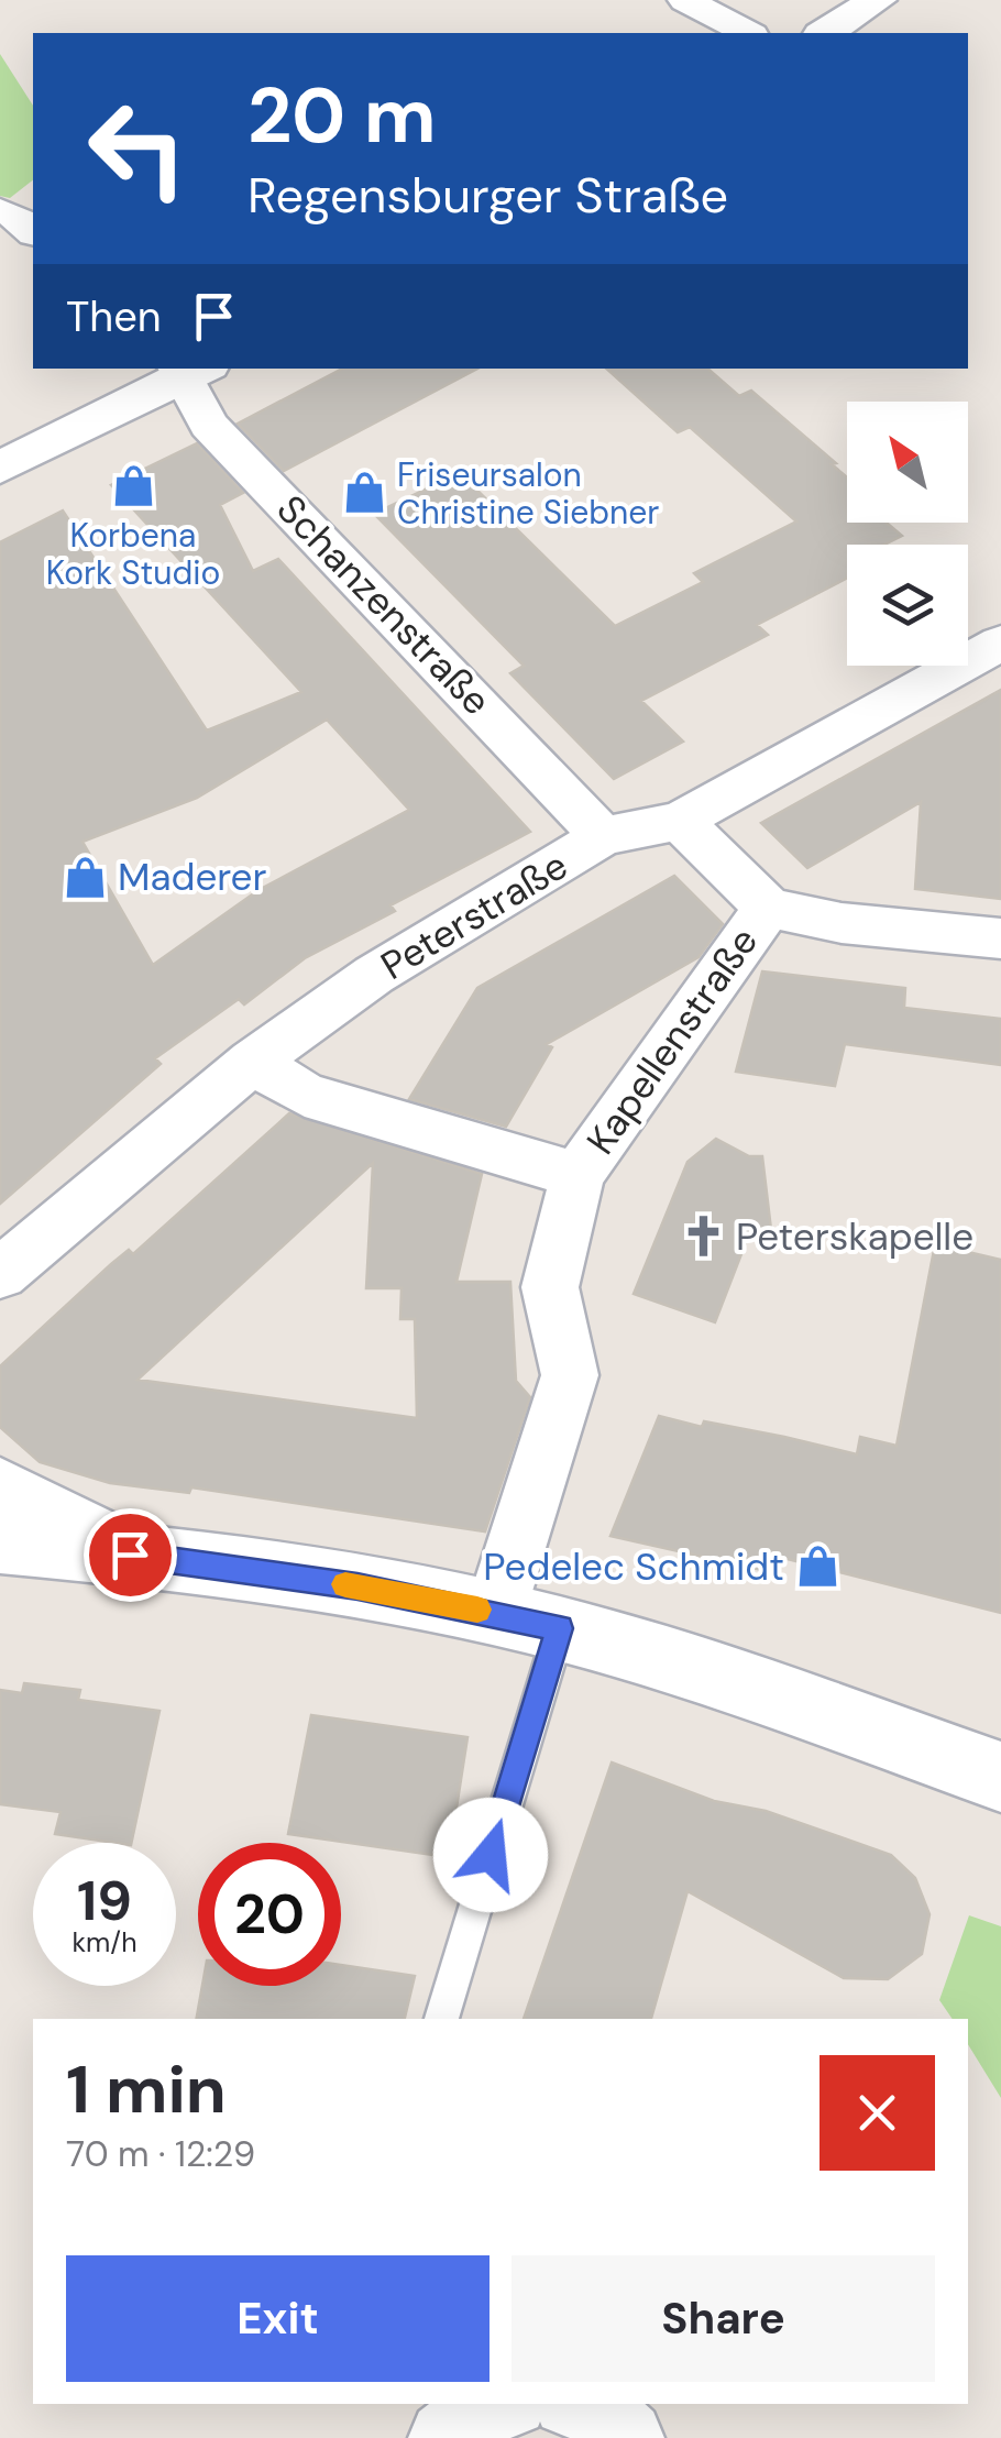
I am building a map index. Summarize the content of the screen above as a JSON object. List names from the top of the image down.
{
  "streets": {
    "street": ["Schanzenstraße", "Peterstraße", "Kapellenstraße"]
  },
  "crossings": [
    ["Schanzenstraße", "Peterstraße"],
    ["Peterstraße", "Kapellenstraße"]
  ],
  "places": {
    "shop": [
      "Korbena Kork Studio",
      "Friseursalon Christine Siebner",
      "Maderer",
      "Pedelec Schmidt"
    ],
    "church": ["Peterskapelle"]
  },
  "north": "top left",
  "page": {
    "turn": ["20 m", "Regensburger Straße"],
    "then": "Then",
    "speed": "19 km/h",
    "limit": "20",
    "heading": ["1 min", "70 m · 12:29"],
    "buttons": ["Exit", "Share"]
  }
}
